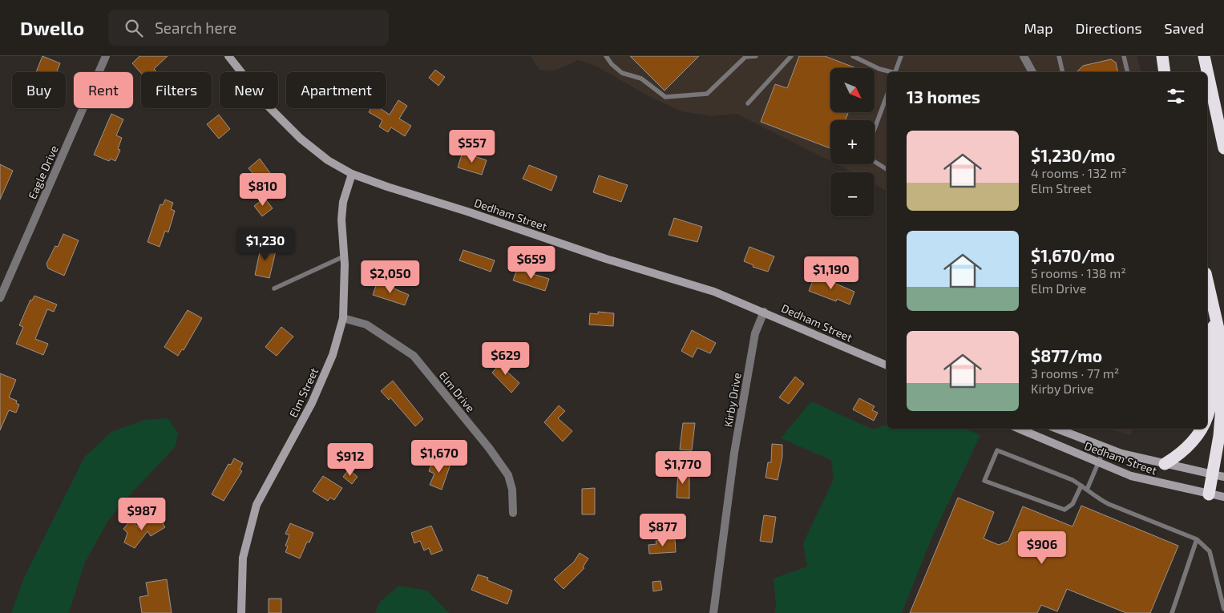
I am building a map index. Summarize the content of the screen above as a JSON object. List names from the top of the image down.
{
  "streets": {
    "main road": ["Dedham Street", "Elm Street"],
    "street": ["Eagle Drive", "Elm Drive", "Kirby Drive"]
  },
  "crossings": [
    ["Dedham Street", "Elm Street"],
    ["Dedham Street", "Kirby Drive"],
    ["Elm Drive", "Elm Street"]
  ],
  "north": "bottom right",
  "page": {
    "header": "Dwello",
    "search": "Search here",
    "nav": ["Map", "Directions", "Saved"],
    "map_buttons": ["+", "−"],
    "chip": [
      "Buy",
      "Rent",
      "Filters",
      "New",
      "Apartment"
    ],
    "heading": "13 homes",
    "list": [
      {
        "name": "$1,230/mo",
        "note": "4 rooms · 132 m² · Elm Street"
      },
      {
        "name": "$1,670/mo",
        "note": "5 rooms · 138 m² · Elm Drive"
      },
      {
        "name": "$877/mo",
        "note": "3 rooms · 77 m² · Kirby Drive"
      }
    ],
    "price": [
      "$557",
      "$810",
      "$1,230",
      "$659",
      "$1,190",
      "$2,050",
      "$629",
      "$1,670",
      "$912",
      "$1,770",
      "$987",
      "$877",
      "$906"
    ]
  }
}
